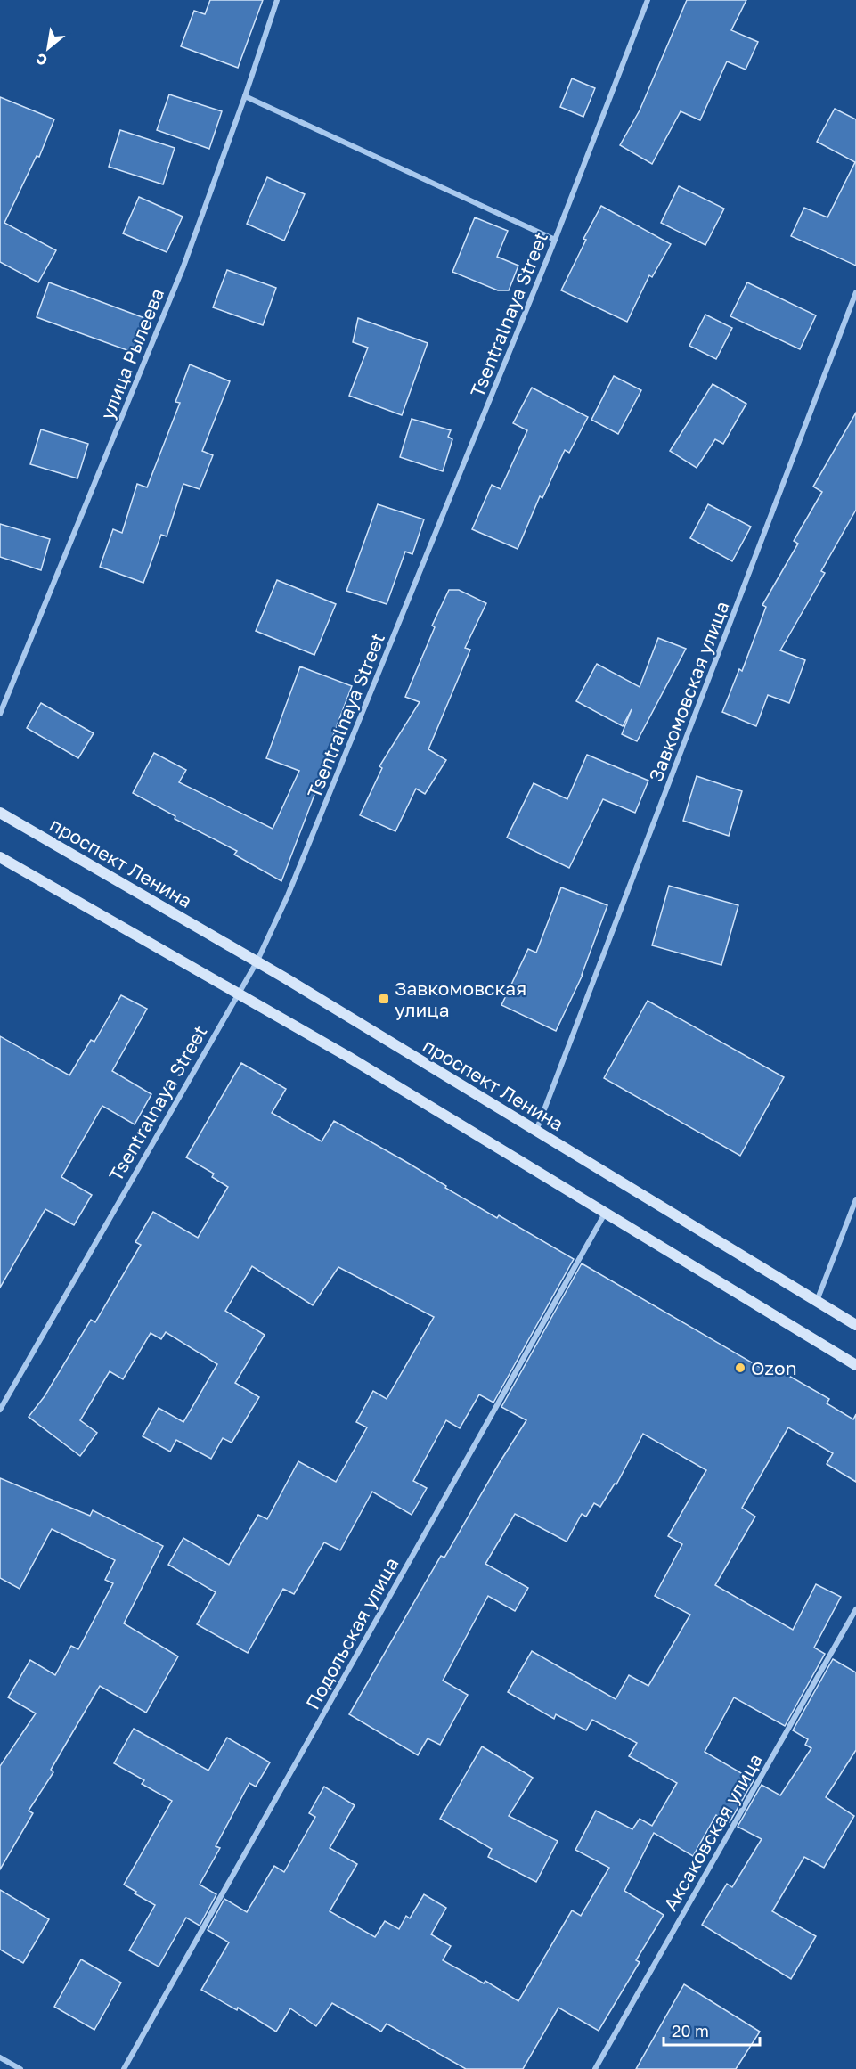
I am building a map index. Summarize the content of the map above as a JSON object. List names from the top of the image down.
{
  "streets": {
    "main road": ["проспект Ленина"],
    "street": [
      "Tsentralnaya Street",
      "улица Рылеева",
      "Завкомовская улица",
      "Подольская улица",
      "Аксаковская улица"
    ]
  },
  "crossings": [
    ["Tsentralnaya Street", "проспект Ленина"],
    ["Завкомовская улица", "проспект Ленина"]
  ],
  "places": {
    "transit": ["Завкомовская улица"],
    "other": ["Ozon"]
  },
  "scale_bar": "20 m",
  "north": "bottom left"
}
